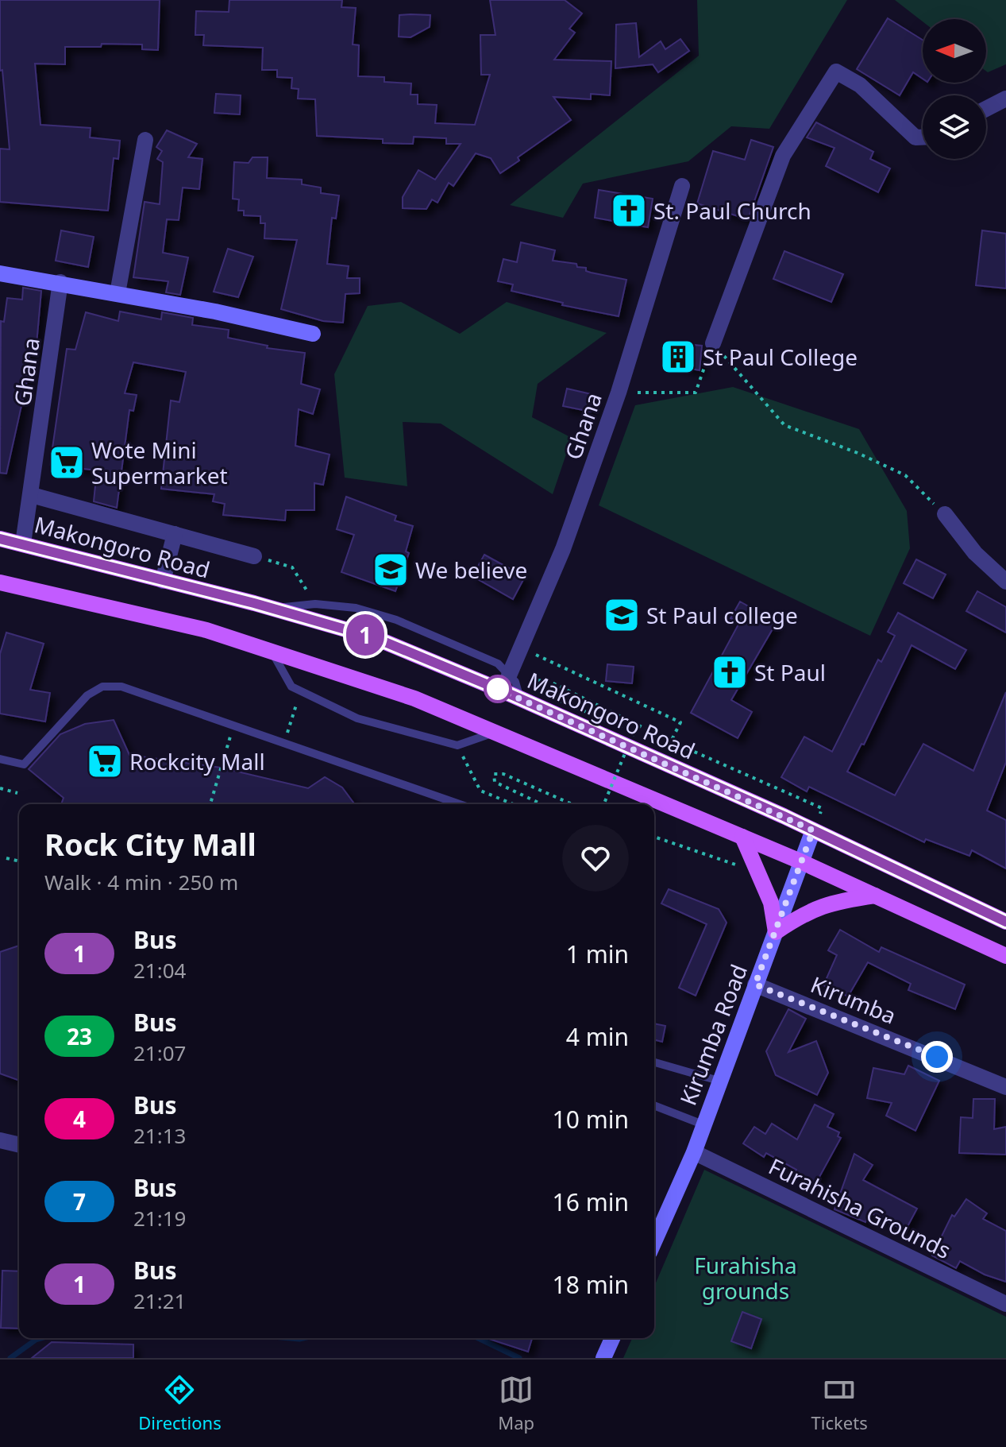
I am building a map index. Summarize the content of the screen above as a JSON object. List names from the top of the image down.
{
  "streets": {
    "main road": ["Makongoro Road", "Kirumba Road"],
    "street": ["Ghana", "Kirumba", "Furahisha Grounds"]
  },
  "crossings": [
    ["Ghana", "Makongoro Road"],
    ["Makongoro Road", "Kirumba Road"],
    ["Kirumba", "Kirumba Road"],
    ["Kirumba Road", "Furahisha Grounds"]
  ],
  "parks": ["Furahisha grounds"],
  "places": {
    "church": ["St. Paul Church", "St Paul"],
    "building": ["St Paul College"],
    "supermarket": ["Wote Mini Supermarket", "Rockcity Mall"],
    "school or university": ["We believe", "St Paul college"]
  },
  "lines": ["bus line 1"],
  "north": "left",
  "page": {
    "on_map": "1",
    "heading": ["Rock City Mall", "Walk · 4 min · 250 m"],
    "list": [
      {
        "mark": "1",
        "name": "Bus",
        "note": "21:04",
        "value": "1 min"
      },
      {
        "mark": "23",
        "name": "Bus",
        "note": "21:07",
        "value": "4 min"
      },
      {
        "mark": "4",
        "name": "Bus",
        "note": "21:13",
        "value": "10 min"
      },
      {
        "mark": "7",
        "name": "Bus",
        "note": "21:19",
        "value": "16 min"
      },
      {
        "mark": "1",
        "name": "Bus",
        "note": "21:21",
        "value": "18 min"
      }
    ],
    "tabs": ["Directions", "Map", "Tickets"]
  }
}
